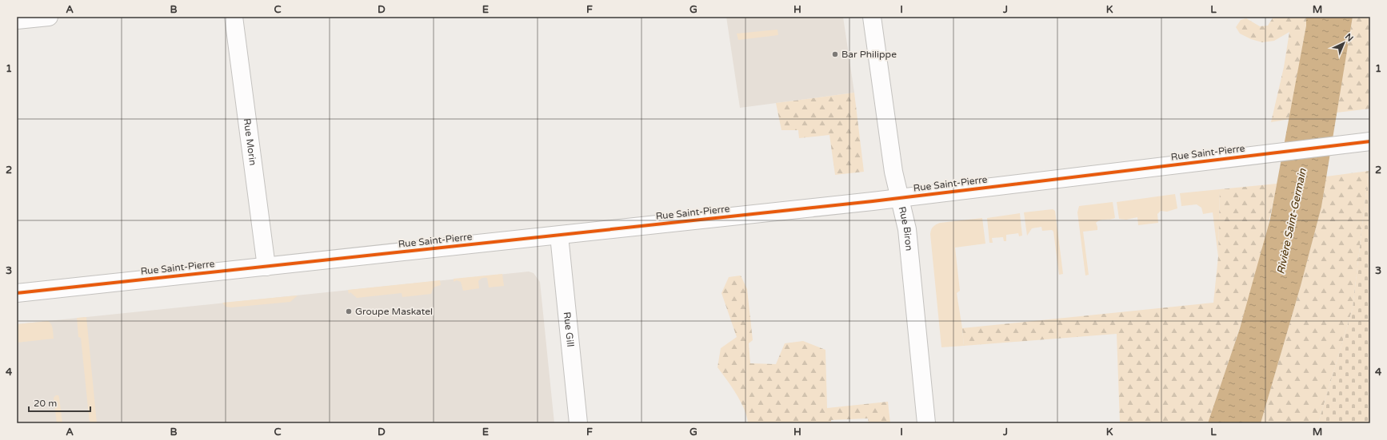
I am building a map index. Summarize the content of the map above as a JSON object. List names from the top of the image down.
{
  "streets": {
    "main road": [
      "Rue Morin",
      "Rue Saint-Pierre",
      "Rue Biron",
      "Rue Gill"
    ]
  },
  "crossings": [
    ["Rue Morin", "Rue Saint-Pierre"],
    ["Rue Saint-Pierre", "Rue Biron"],
    ["Rue Saint-Pierre", "Rue Gill"]
  ],
  "water": ["Rivière Saint-Germain"],
  "places": ["Bar Philippe", "Groupe Maskatel"],
  "scale_bar": "20 m",
  "north": "top right",
  "grid": {
    "columns": [
      "A",
      "B",
      "C",
      "D",
      "E",
      "F",
      "G",
      "H",
      "I",
      "J",
      "K",
      "L",
      "M"
    ],
    "rows": [
      "1",
      "2",
      "3",
      "4"
    ]
  }
}
